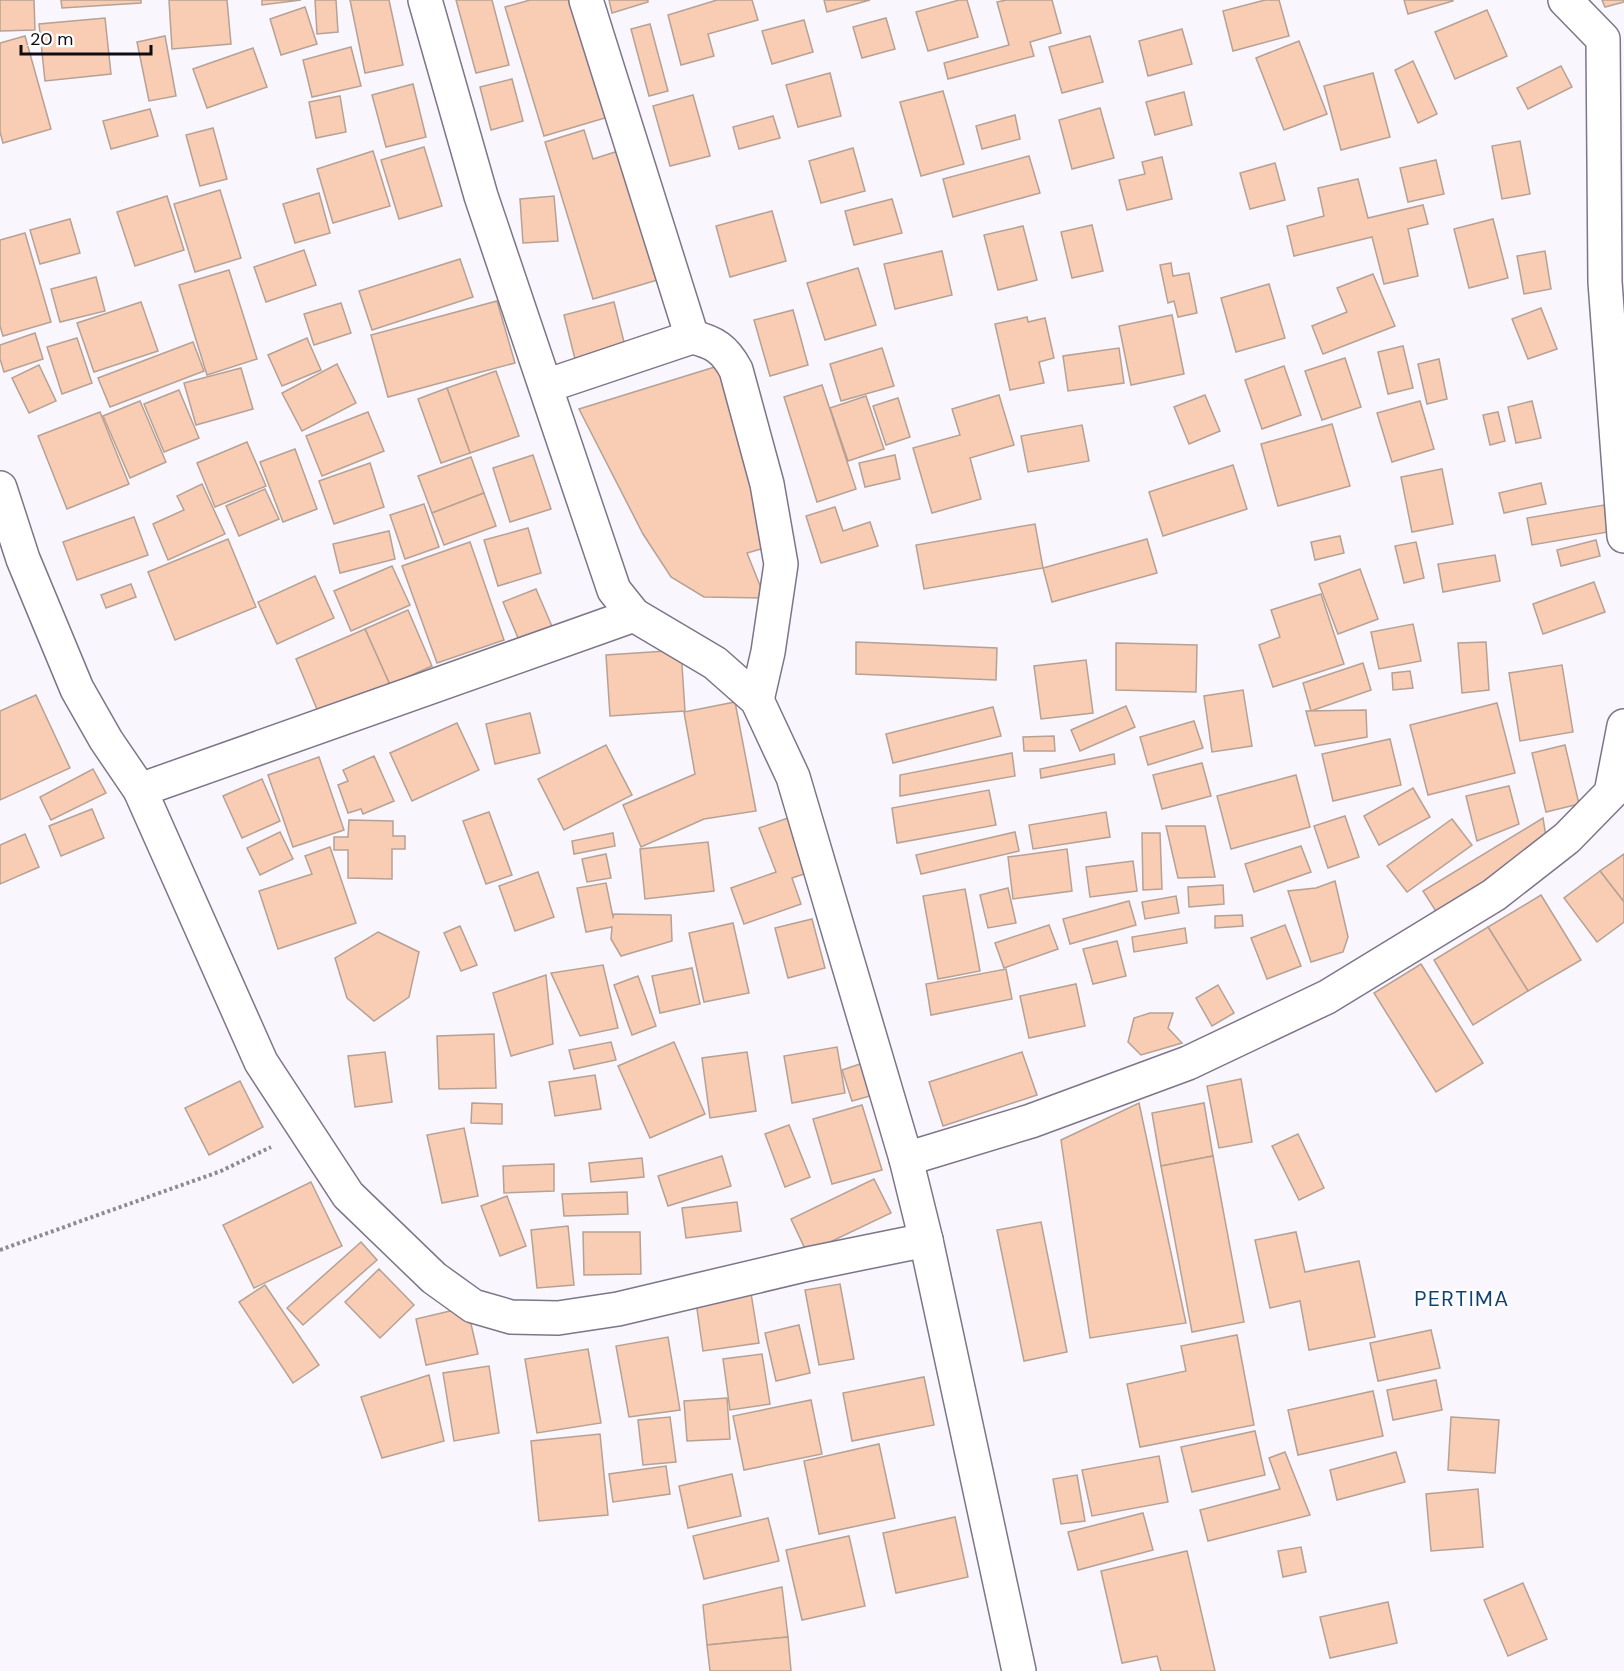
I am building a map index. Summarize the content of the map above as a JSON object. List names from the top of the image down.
{
  "districts": ["PERTIMA"],
  "scale_bar": "20 m"
}
